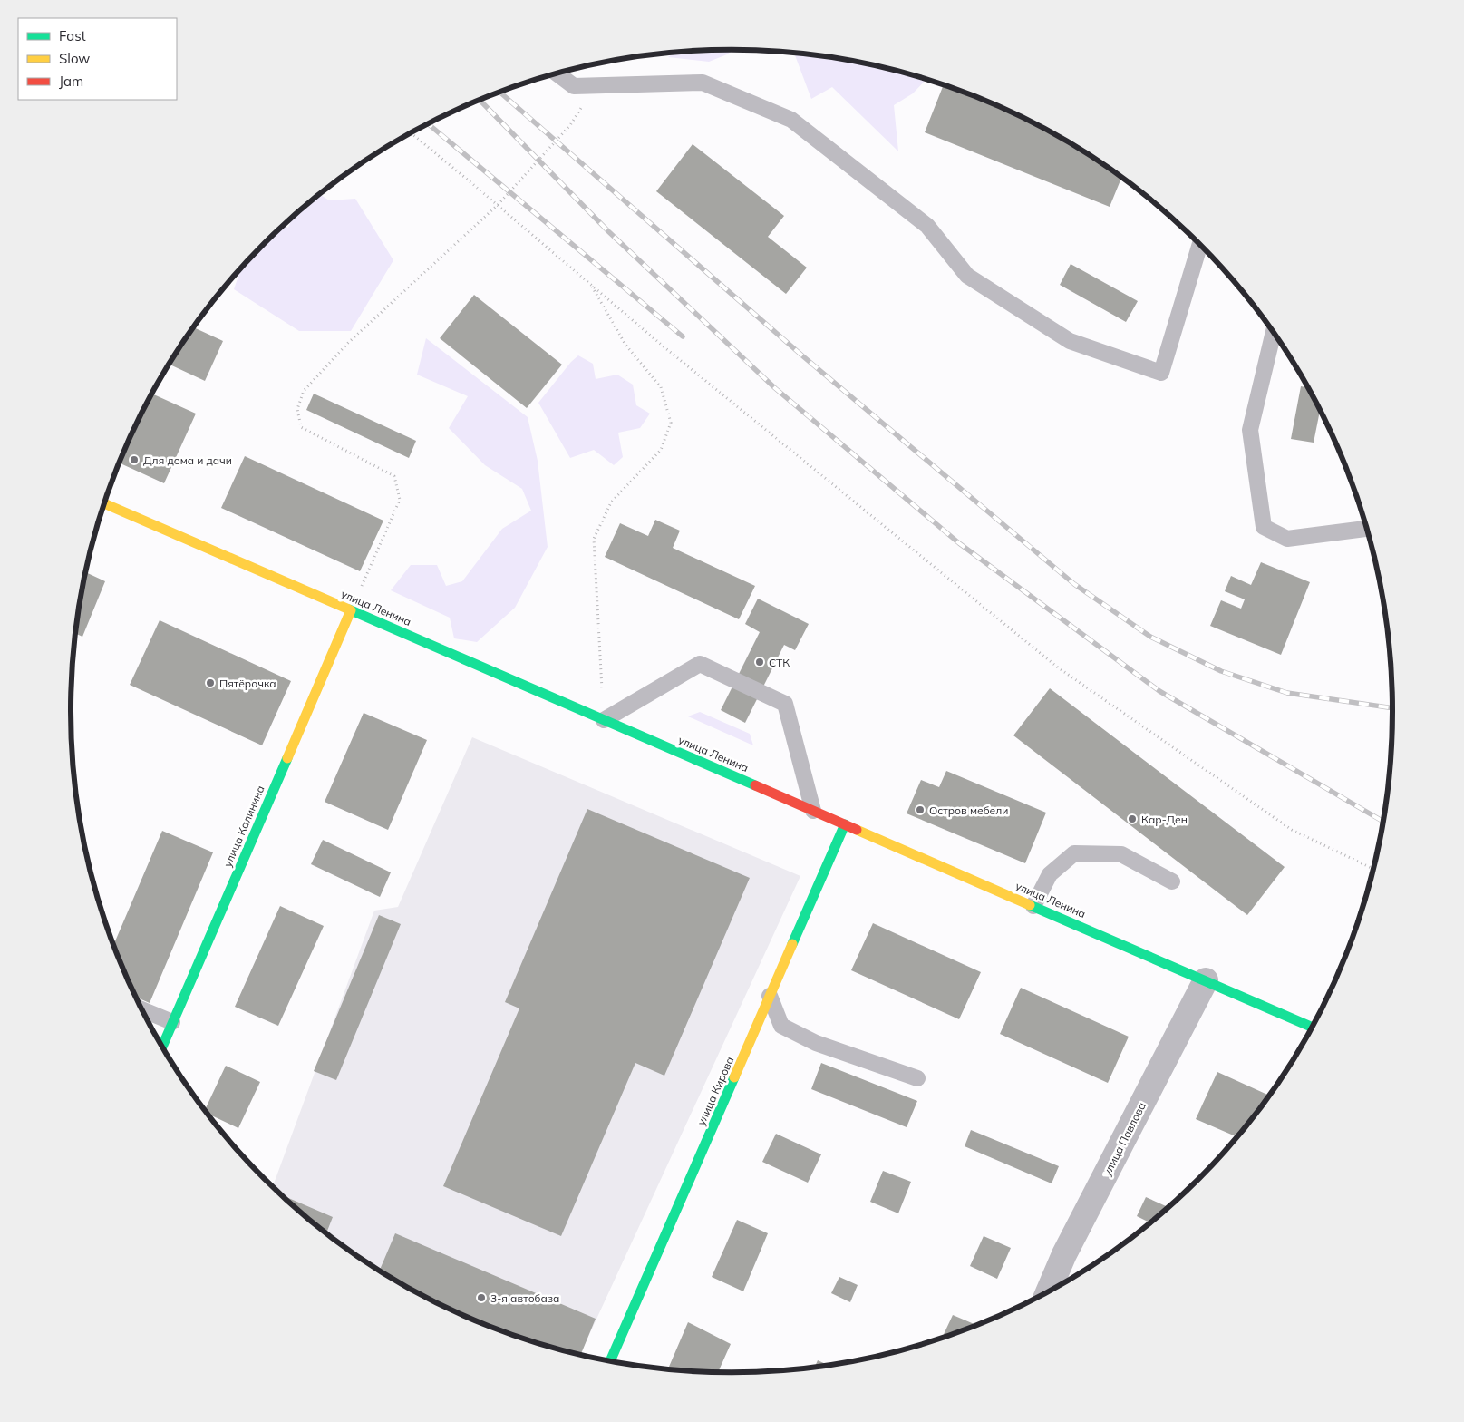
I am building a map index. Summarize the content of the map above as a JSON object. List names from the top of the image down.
{
  "streets": {
    "street": [
      "улица Ленина",
      "улица Калинина",
      "улица Кирова",
      "улица Павлова"
    ]
  },
  "crossings": [
    ["улица Ленина", "улица Калинина"],
    ["улица Ленина", "улица Кирова"],
    ["улица Ленина", "улица Павлова"]
  ],
  "places": [
    "Для дома и дачи",
    "СТК",
    "Пятёрочка",
    "Остров мебели",
    "Кар-Ден",
    "3-я автобаза"
  ],
  "legend": ["Fast", "Slow", "Jam"]
}
